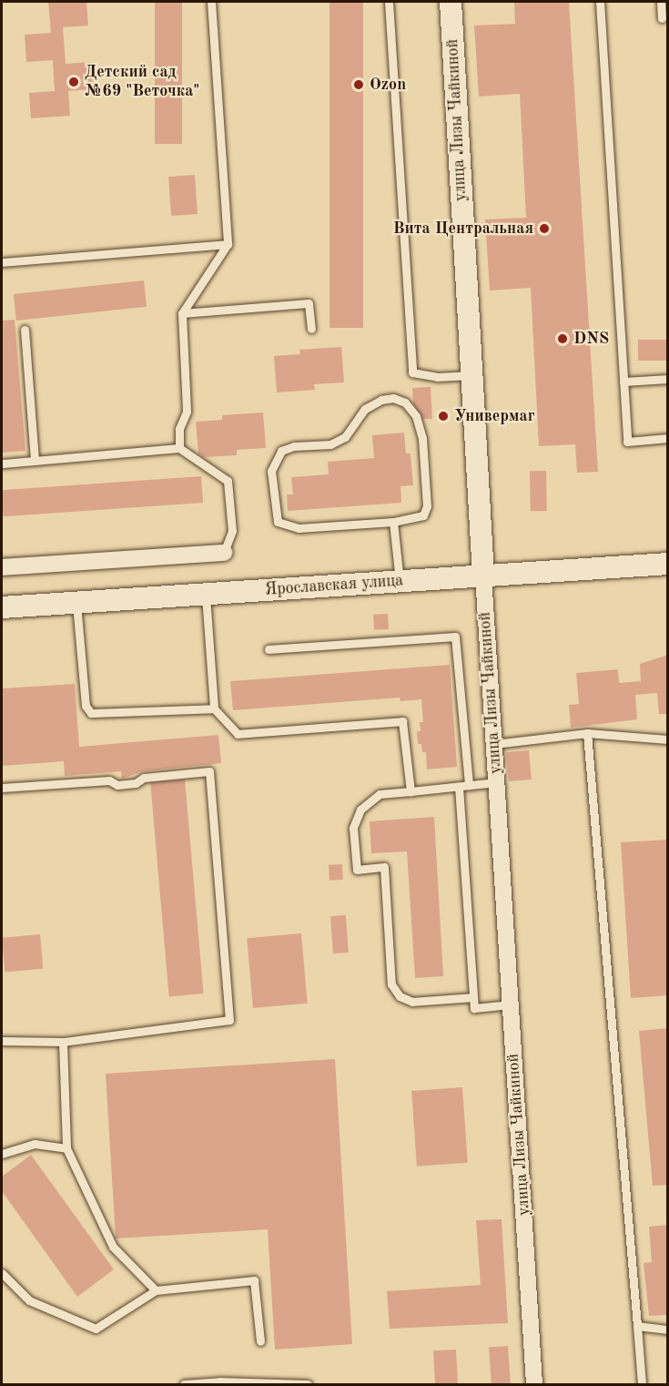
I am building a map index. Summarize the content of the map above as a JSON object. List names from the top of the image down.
{
  "streets": {
    "main road": ["улица Лизы Чайкиной", "Ярославская улица"]
  },
  "crossings": [
    ["улица Лизы Чайкиной", "Ярославская улица"]
  ],
  "places": [
    "Детский сад №69 \"Веточка\"",
    "Ozon",
    "Вита Центральная",
    "DNS",
    "Универмаг"
  ]
}
